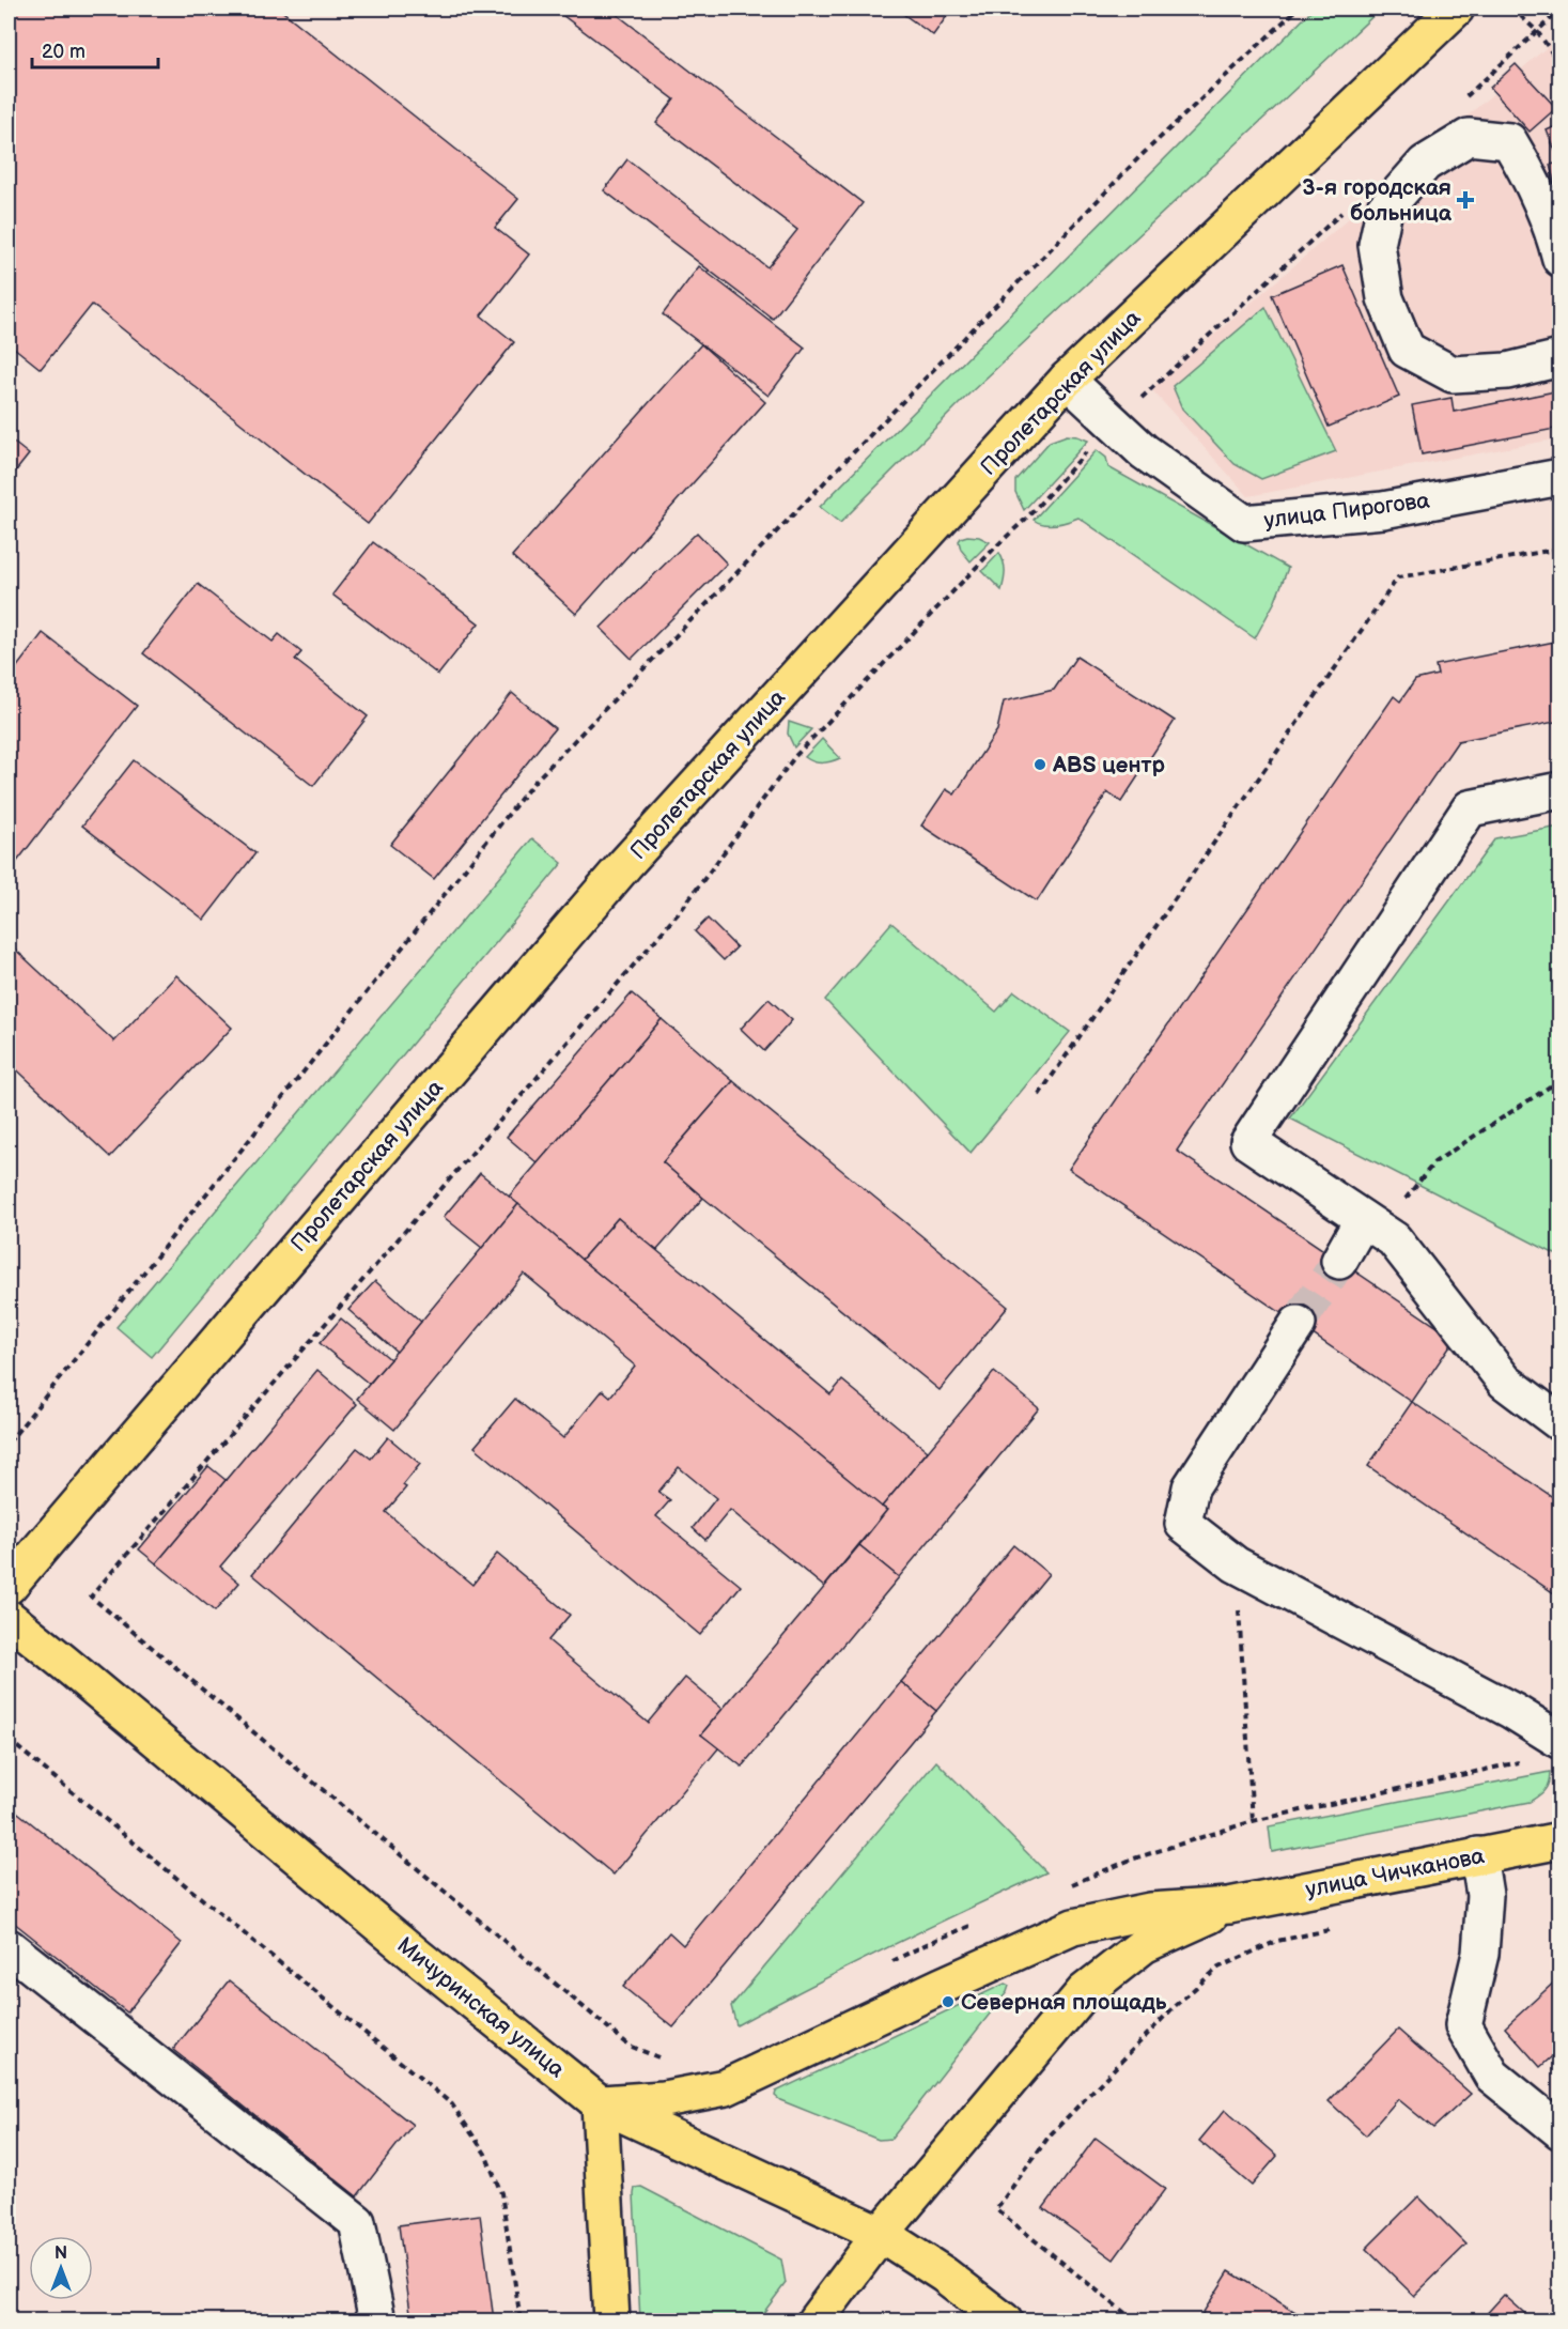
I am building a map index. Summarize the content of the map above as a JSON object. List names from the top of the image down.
{
  "streets": {
    "main road": ["Пролетарская улица", "улица Чичканова", "Мичуринская улица"],
    "street": ["улица Пирогова"]
  },
  "crossings": [
    ["Пролетарская улица", "улица Пирогова"]
  ],
  "places": {
    "health": ["3-я городская больница"],
    "other": ["ABS центр", "Северная площадь"]
  },
  "scale_bar": "20 m",
  "north": "top"
}
